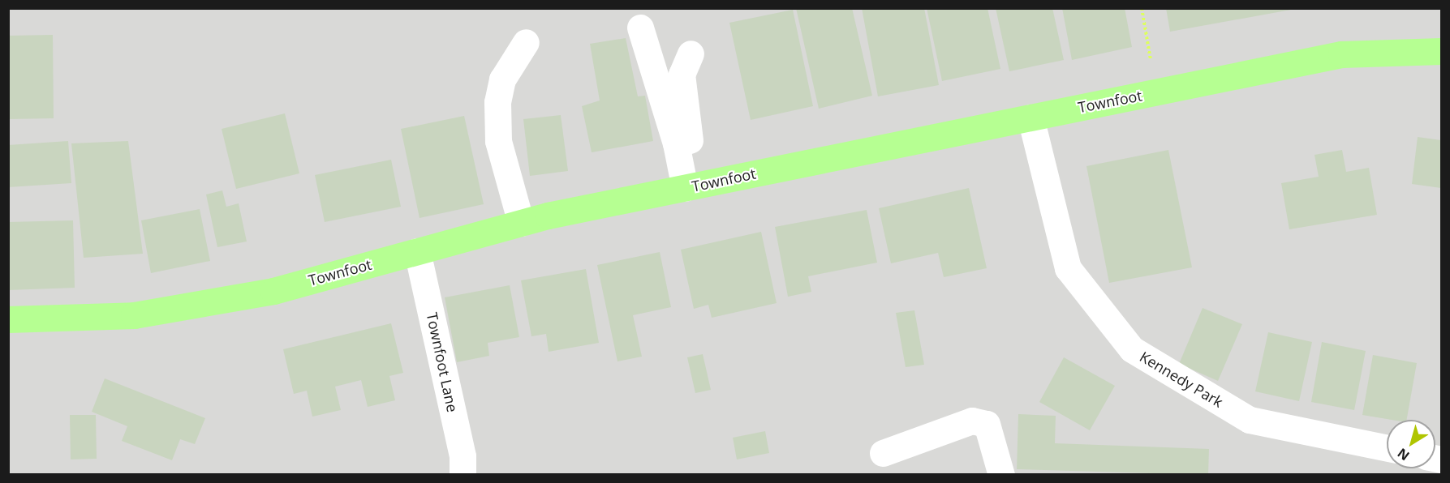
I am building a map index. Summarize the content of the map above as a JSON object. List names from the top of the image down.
{
  "streets": {
    "main road": ["Townfoot"],
    "street": ["Townfoot Lane", "Kennedy Park"]
  },
  "crossings": [
    ["Townfoot", "Townfoot Lane"],
    ["Townfoot", "Kennedy Park"]
  ],
  "north": "bottom left"
}
